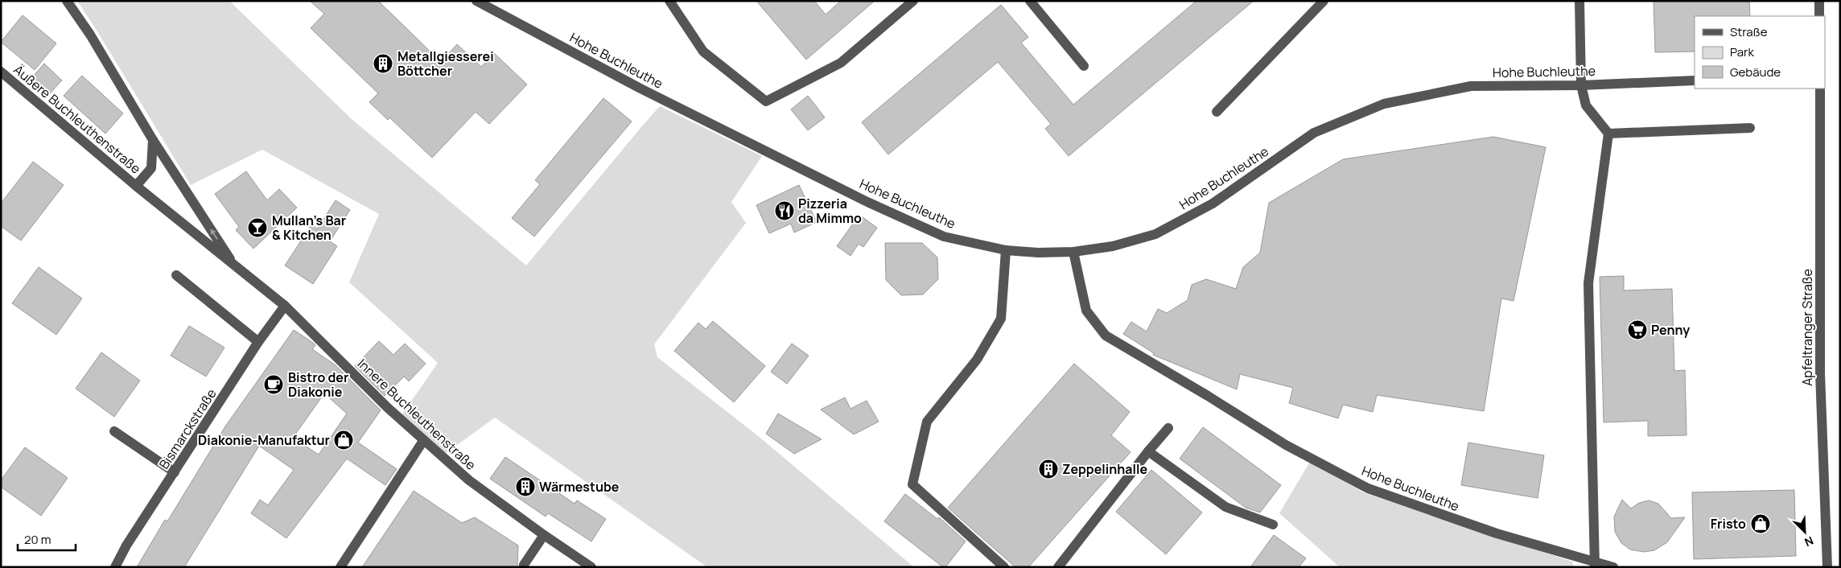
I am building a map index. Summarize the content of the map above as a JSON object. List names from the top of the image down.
{
  "streets": {
    "street": [
      "Hohe Buchleuthe",
      "Äußere Buchleuthenstraße",
      "Apfeltranger Straße",
      "Innere Buchleuthenstraße",
      "Bismarckstraße"
    ]
  },
  "crossings": [
    ["Äußere Buchleuthenstraße", "Innere Buchleuthenstraße"],
    ["Innere Buchleuthenstraße", "Bismarckstraße"]
  ],
  "places": {
    "building": ["Metallgiesserei Böttcher", "Zeppelinhalle", "Wärmestube"],
    "restaurant": ["Pizzeria da Mimmo"],
    "bar": ["Mullan's Bar & Kitchen"],
    "supermarket": ["Penny"],
    "cafe": ["Bistro der Diakonie"],
    "shop": ["Diakonie-Manufaktur", "Fristo"]
  },
  "legend": ["Straße", "Park", "Gebäude"],
  "scale_bar": "20 m",
  "north": "bottom right"
}
